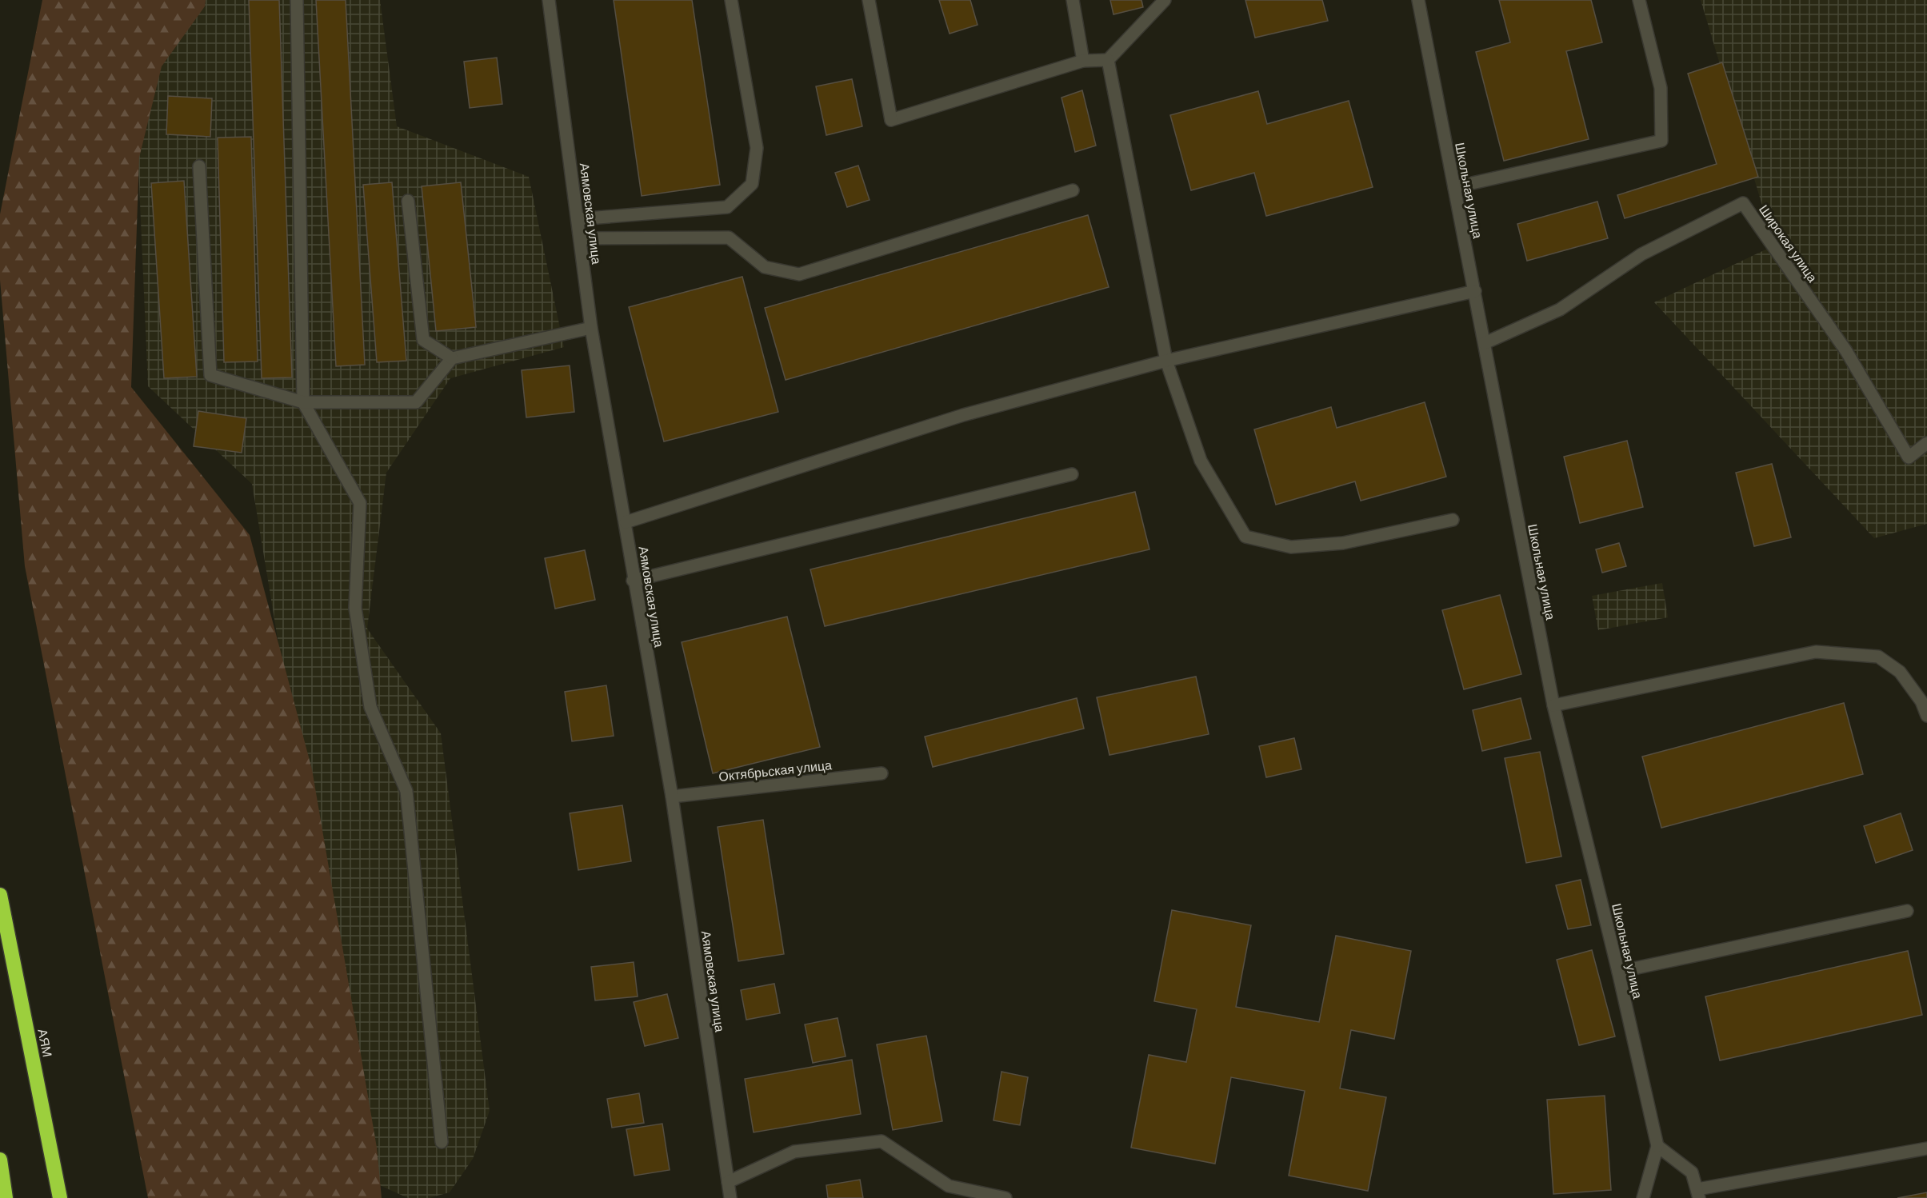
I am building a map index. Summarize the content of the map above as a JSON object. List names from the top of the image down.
{
  "streets": {
    "highway": ["АЯМ"],
    "street": [
      "Школьная улица",
      "Аямовская улица",
      "Широкая улица",
      "Октябрьская улица"
    ]
  },
  "crossings": [
    ["Школьная улица", "Широкая улица"],
    ["Аямовская улица", "Октябрьская улица"]
  ]
}
